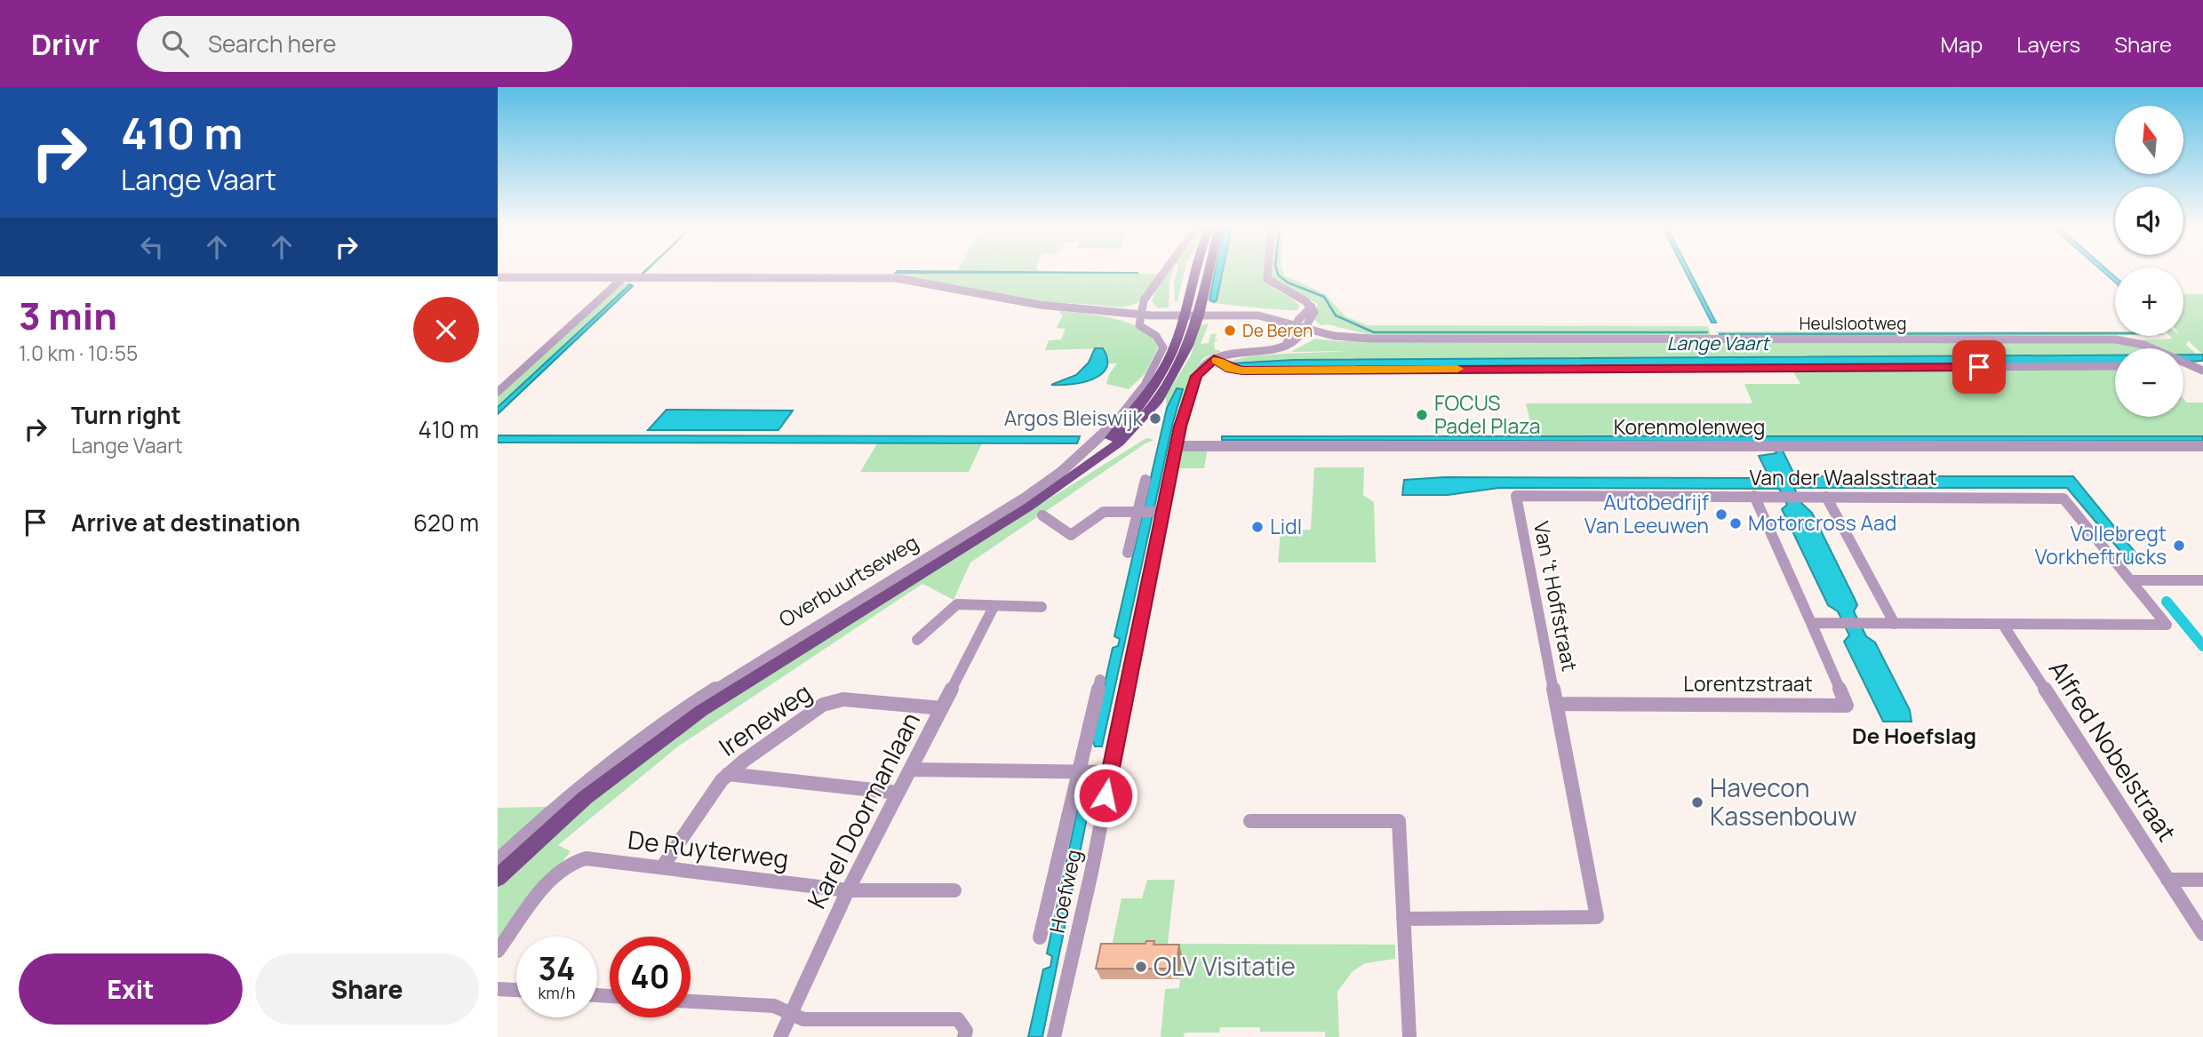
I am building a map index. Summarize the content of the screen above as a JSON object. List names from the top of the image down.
{
  "streets": {
    "main road": ["Overbuurtseweg"],
    "street": [
      "Heulslootweg",
      "Korenmolenweg",
      "Van der Waalsstraat",
      "Van 't Hoffstraat",
      "Lorentzstraat",
      "Ireneweg",
      "Alfred Nobelstraat",
      "Karel Doormanlaan",
      "De Ruyterweg",
      "Hoefweg"
    ]
  },
  "crossings": [
    ["Heulslootweg", "Overbuurtseweg"],
    ["Korenmolenweg", "Hoefweg"],
    ["Van der Waalsstraat", "Van 't Hoffstraat"],
    ["Van 't Hoffstraat", "Lorentzstraat"],
    ["Ireneweg", "Karel Doormanlaan"],
    ["Ireneweg", "De Ruyterweg"],
    ["Karel Doormanlaan", "De Ruyterweg"]
  ],
  "districts": ["De Hoefslag"],
  "water": ["Lange Vaart"],
  "places": [
    "De Beren",
    "FOCUS Padel Plaza",
    "Argos Bleiswijk",
    "Autobedrijf Van Leeuwen",
    "Motorcross Aad",
    "Lidl",
    "Vollebregt Vorkheftrucks",
    "Havecon Kassenbouw",
    "OLV Visitatie"
  ],
  "north": "top",
  "page": {
    "header": "Drivr",
    "search": "Search here",
    "nav": ["Map", "Layers", "Share"],
    "turn": ["410 m", "Lange Vaart"],
    "map_buttons": ["+", "−"],
    "heading": ["3 min", "1.0 km · 10:55"],
    "list": [
      {
        "name": "Turn right",
        "note": "Lange Vaart",
        "value": "410 m"
      },
      {
        "name": "Arrive at destination",
        "value": "620 m"
      }
    ],
    "speed": "34 km/h",
    "limit": "40",
    "buttons": ["Exit", "Share"]
  }
}
